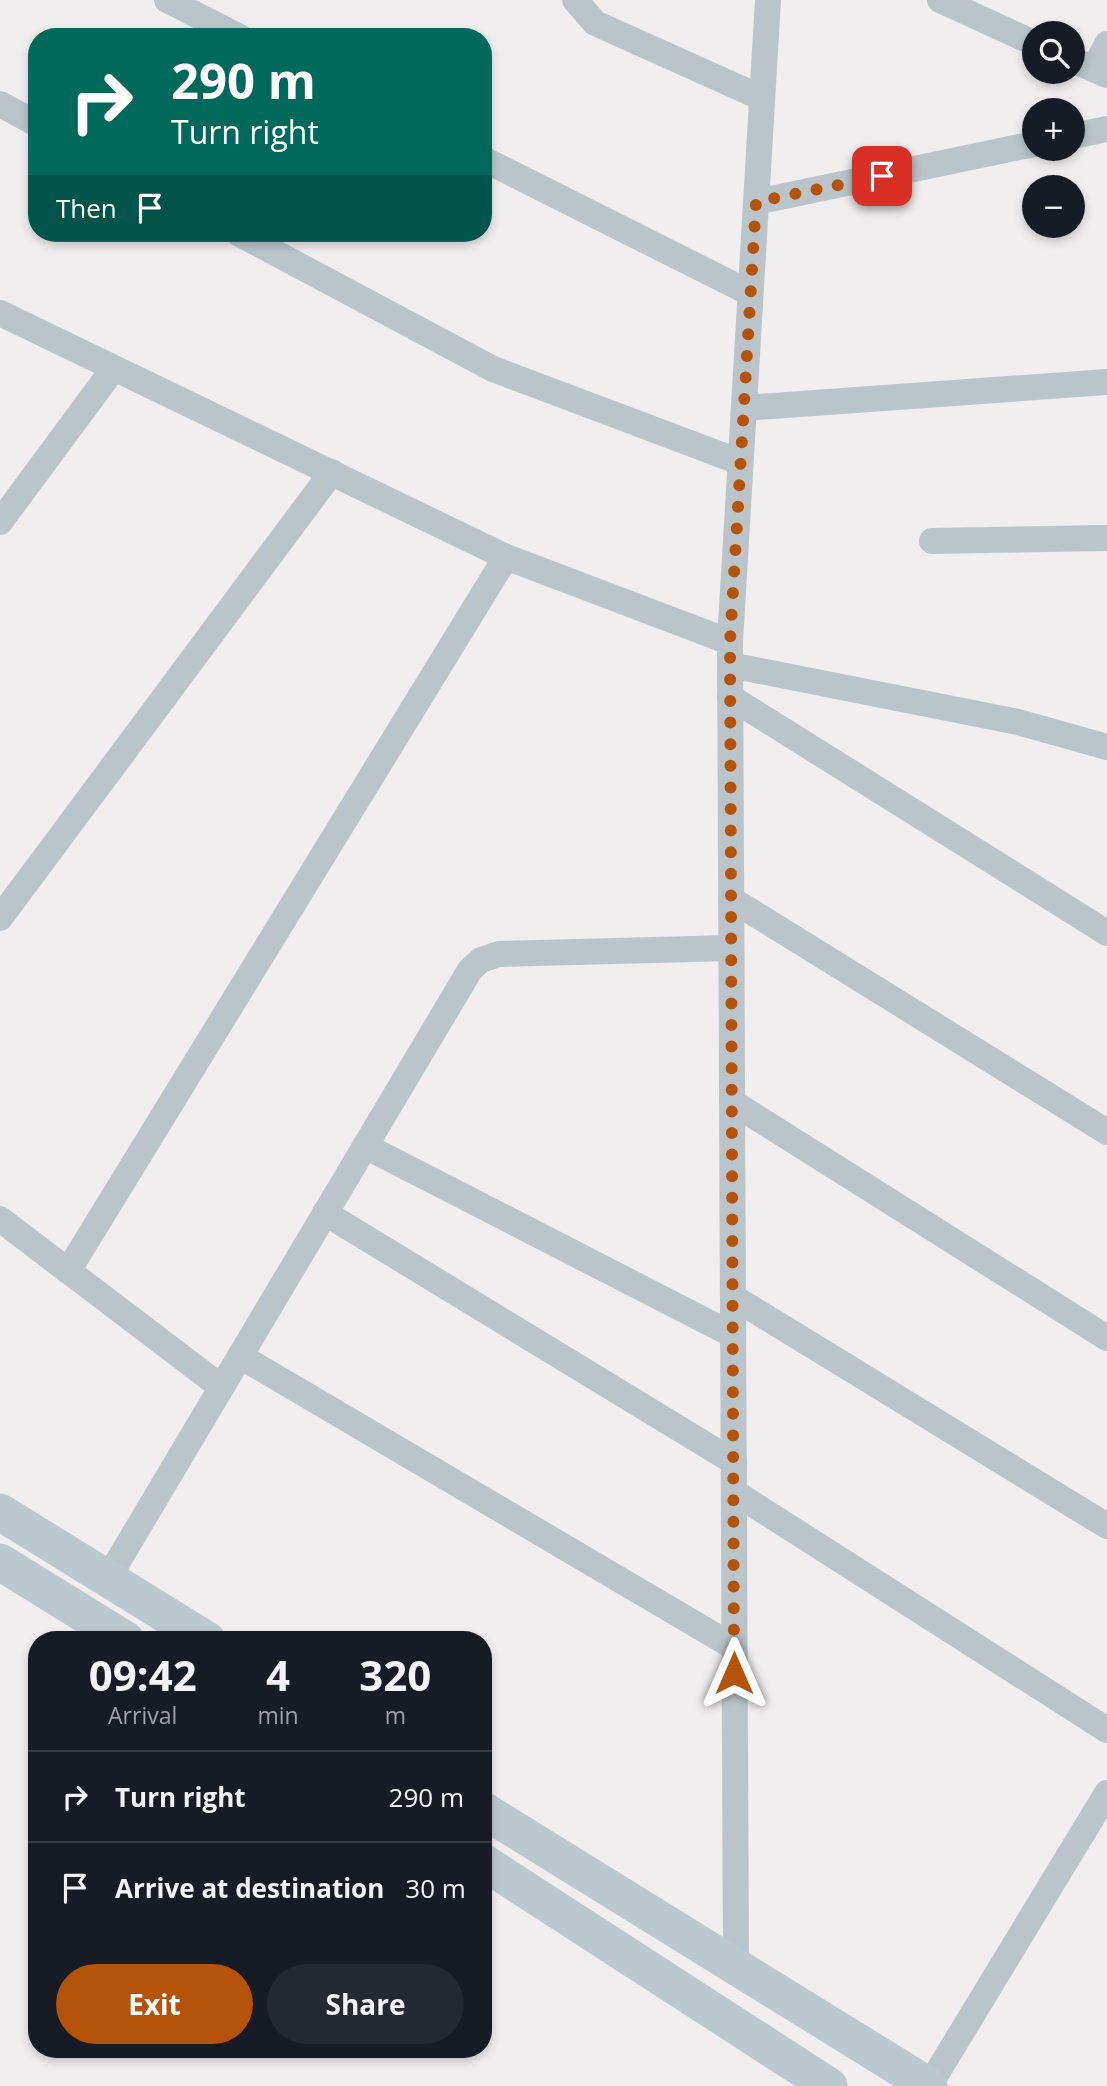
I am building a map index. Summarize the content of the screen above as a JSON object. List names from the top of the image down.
{
  "page": {
    "map_buttons": ["+", "−"],
    "turn": ["290 m", "Turn right"],
    "then": "Then",
    "eta": [
      "09:42",
      "Arrival",
      "4",
      "min",
      "320",
      "m"
    ],
    "list": [
      {
        "name": "Turn right",
        "value": "290 m"
      },
      {
        "name": "Arrive at destination",
        "value": "30 m"
      }
    ],
    "buttons": ["Exit", "Share"]
  }
}
